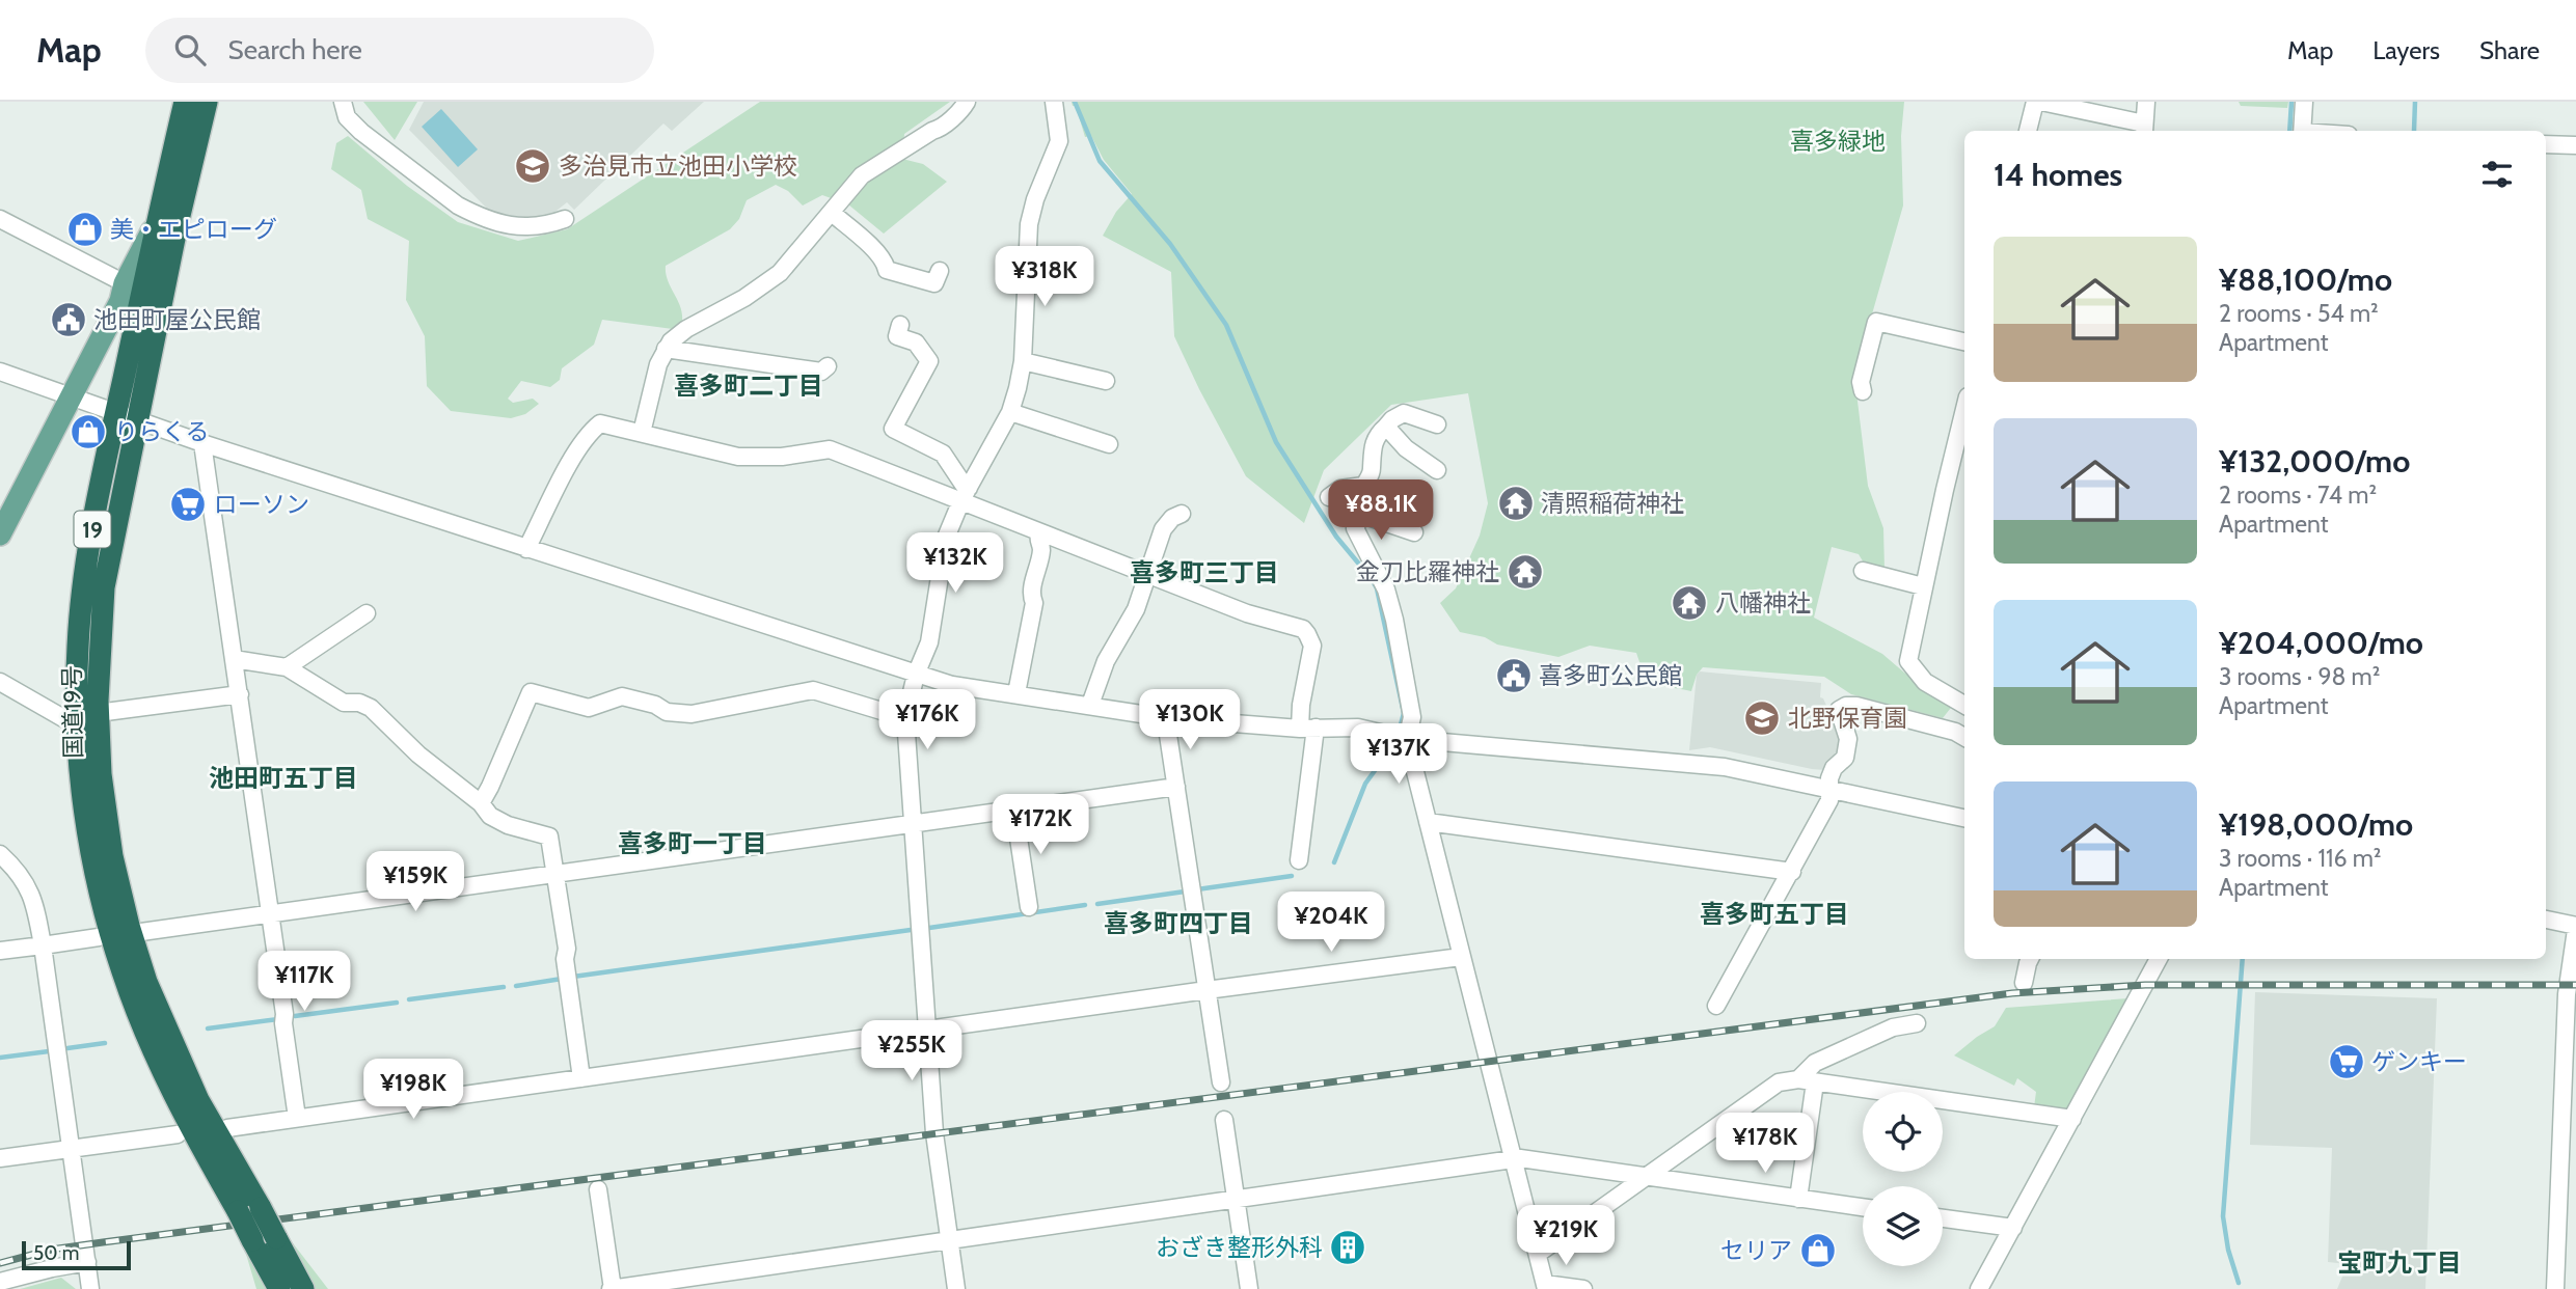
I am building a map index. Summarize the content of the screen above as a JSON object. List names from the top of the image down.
{
  "streets": {
    "highway": ["19", "国道19号"]
  },
  "districts": [
    "喜多町二丁目",
    "喜多町三丁目",
    "池田町五丁目",
    "喜多町一丁目",
    "喜多町五丁目",
    "喜多町四丁目",
    "宝町九丁目"
  ],
  "parks": ["喜多緑地"],
  "places": {
    "school or university": ["多治見市立池田小学校", "北野保育園"],
    "shop": ["美・エピローグ", "りらくる", "セリア"],
    "public building": ["池田町屋公民館", "喜多町公民館"],
    "temple": ["清照稲荷神社", "金刀比羅神社", "八幡神社"],
    "supermarket": ["ローソン", "ゲンキー"],
    "building": ["おざき整形外科"]
  },
  "scale_bar": "50 m",
  "page": {
    "header": "Map",
    "search": "Search here",
    "nav": ["Map", "Layers", "Share"],
    "heading": "14 homes",
    "list": [
      {
        "name": "¥88,100/mo",
        "note": "2 rooms · 54 m² · Apartment"
      },
      {
        "name": "¥132,000/mo",
        "note": "2 rooms · 74 m² · Apartment"
      },
      {
        "name": "¥204,000/mo",
        "note": "3 rooms · 98 m² · Apartment"
      },
      {
        "name": "¥198,000/mo",
        "note": "3 rooms · 116 m² · Apartment"
      }
    ],
    "price": [
      "¥318K",
      "¥88.1K",
      "¥132K",
      "¥176K",
      "¥130K",
      "¥137K",
      "¥172K",
      "¥159K",
      "¥204K",
      "¥117K",
      "¥255K",
      "¥198K",
      "¥178K",
      "¥219K"
    ],
    "scale": "50 m"
  }
}
